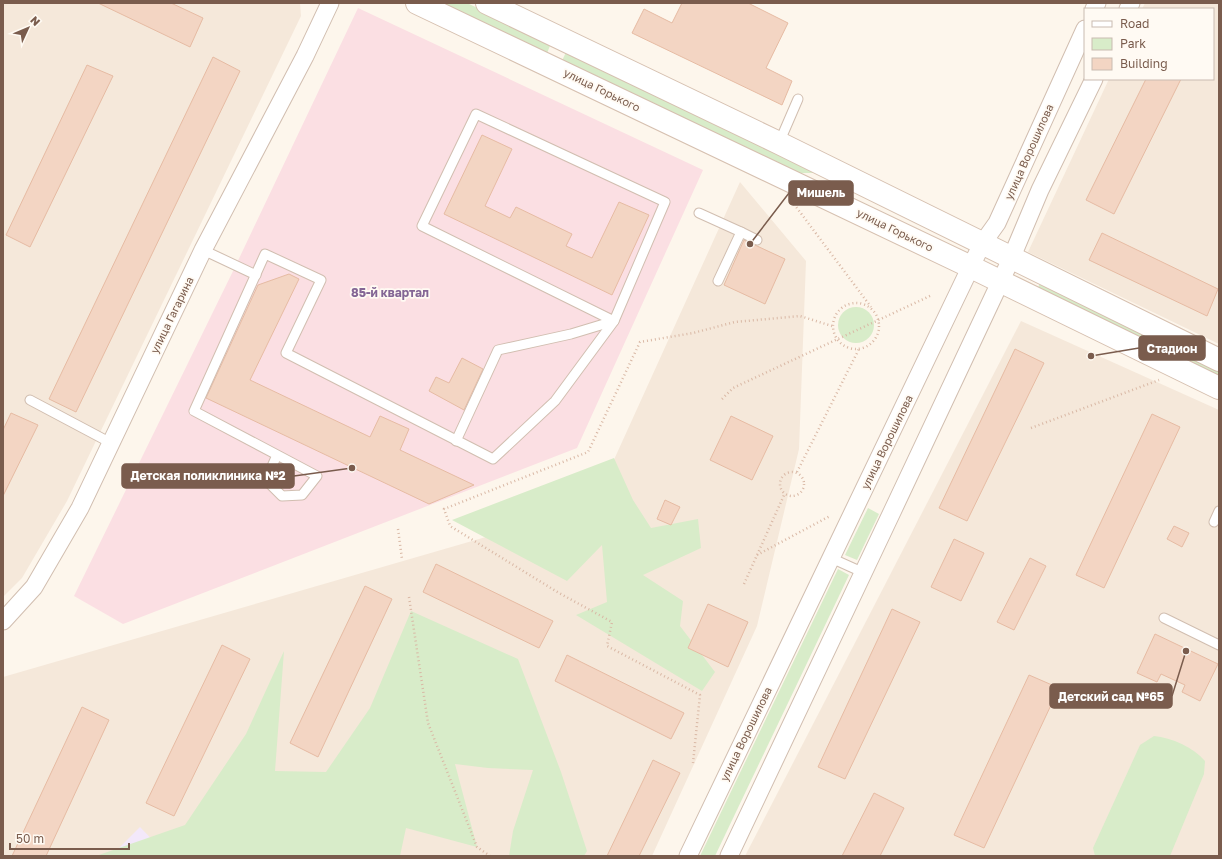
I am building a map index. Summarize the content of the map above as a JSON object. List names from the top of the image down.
{
  "streets": {
    "main road": ["улица Горького"],
    "street": ["улица Ворошилова", "улица Гагарина"]
  },
  "crossings": [
    ["улица Горького", "улица Ворошилова"]
  ],
  "districts": ["85-й квартал"],
  "places": [
    "Мишель",
    "Стадион",
    "Детская поликлиника №2",
    "Детский сад №65"
  ],
  "legend": ["Road", "Park", "Building"],
  "scale_bar": "50 m",
  "north": "top right"
}
